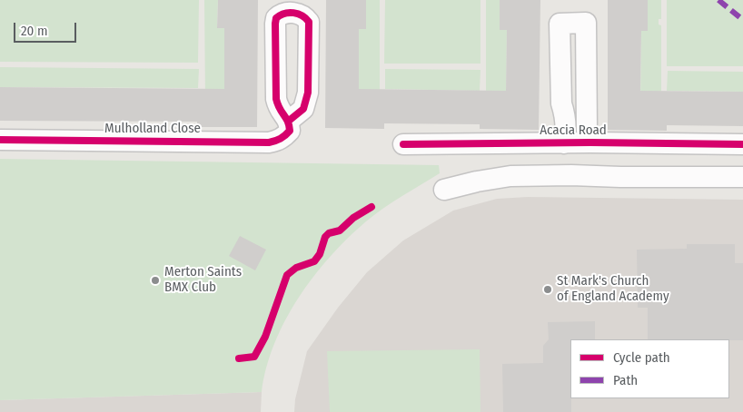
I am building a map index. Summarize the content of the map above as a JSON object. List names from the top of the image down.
{
  "streets": {
    "street": ["Mulholland Close", "Acacia Road"]
  },
  "places": ["Merton Saints BMX Club", "St Mark's Church of England Academy"],
  "legend": ["Cycle path", "Path"],
  "scale_bar": "20 m"
}
